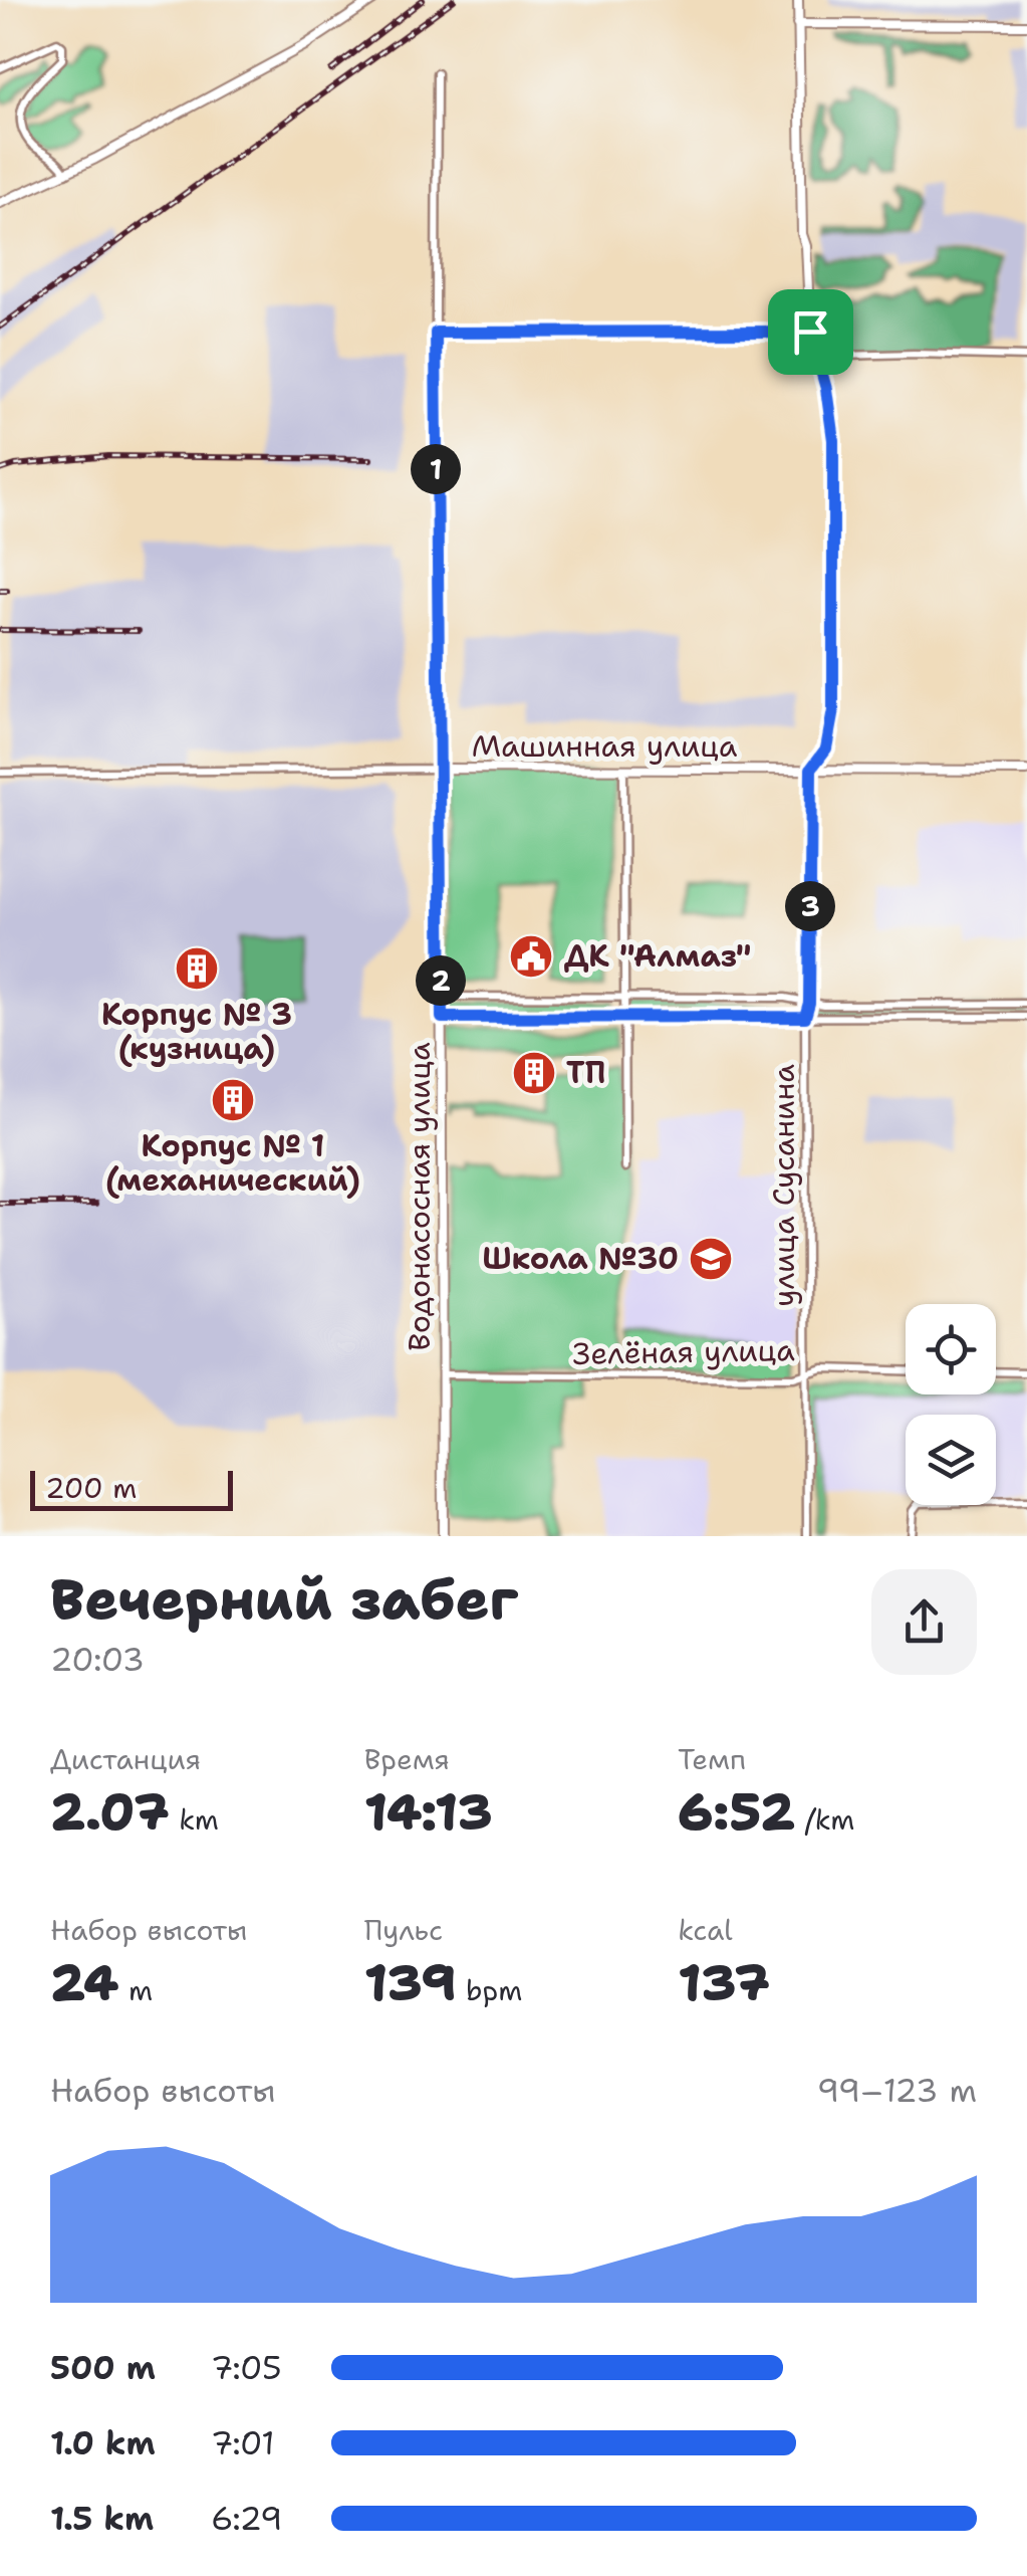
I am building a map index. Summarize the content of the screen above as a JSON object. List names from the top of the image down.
{
  "streets": {
    "street": [
      "Машинная улица",
      "улица Сусанина",
      "Водонасосная улица",
      "Зелёная улица"
    ]
  },
  "crossings": [
    ["Машинная улица", "улица Сусанина"],
    ["Машинная улица", "Водонасосная улица"],
    ["улица Сусанина", "Зелёная улица"],
    ["Водонасосная улица", "Зелёная улица"]
  ],
  "places": {
    "public building": ["ДК \"Алмаз\""],
    "building": ["Корпус № 3 (кузница)", "ТП", "Корпус № 1 (механический)"],
    "school or university": ["Школа №30"]
  },
  "scale_bar": "200 m",
  "page": {
    "pins": ["1", "3", "2"],
    "scale": "200 m",
    "heading": ["Вечерний забег", "20:03"],
    "stats": [
      ["Дистанция", "2.07 km"],
      ["Время", "14:13"],
      ["Темп", "6:52 /km"],
      ["Набор высоты", "24 m"],
      ["Пульс", "139 bpm"],
      ["kcal", "137"]
    ],
    "chart": ["Набор высоты", "99–123 m"],
    "list": [
      {
        "name": "500 m",
        "note": "7:05"
      },
      {
        "name": "1.0 km",
        "note": "7:01"
      },
      {
        "name": "1.5 km",
        "note": "6:29"
      }
    ]
  }
}
